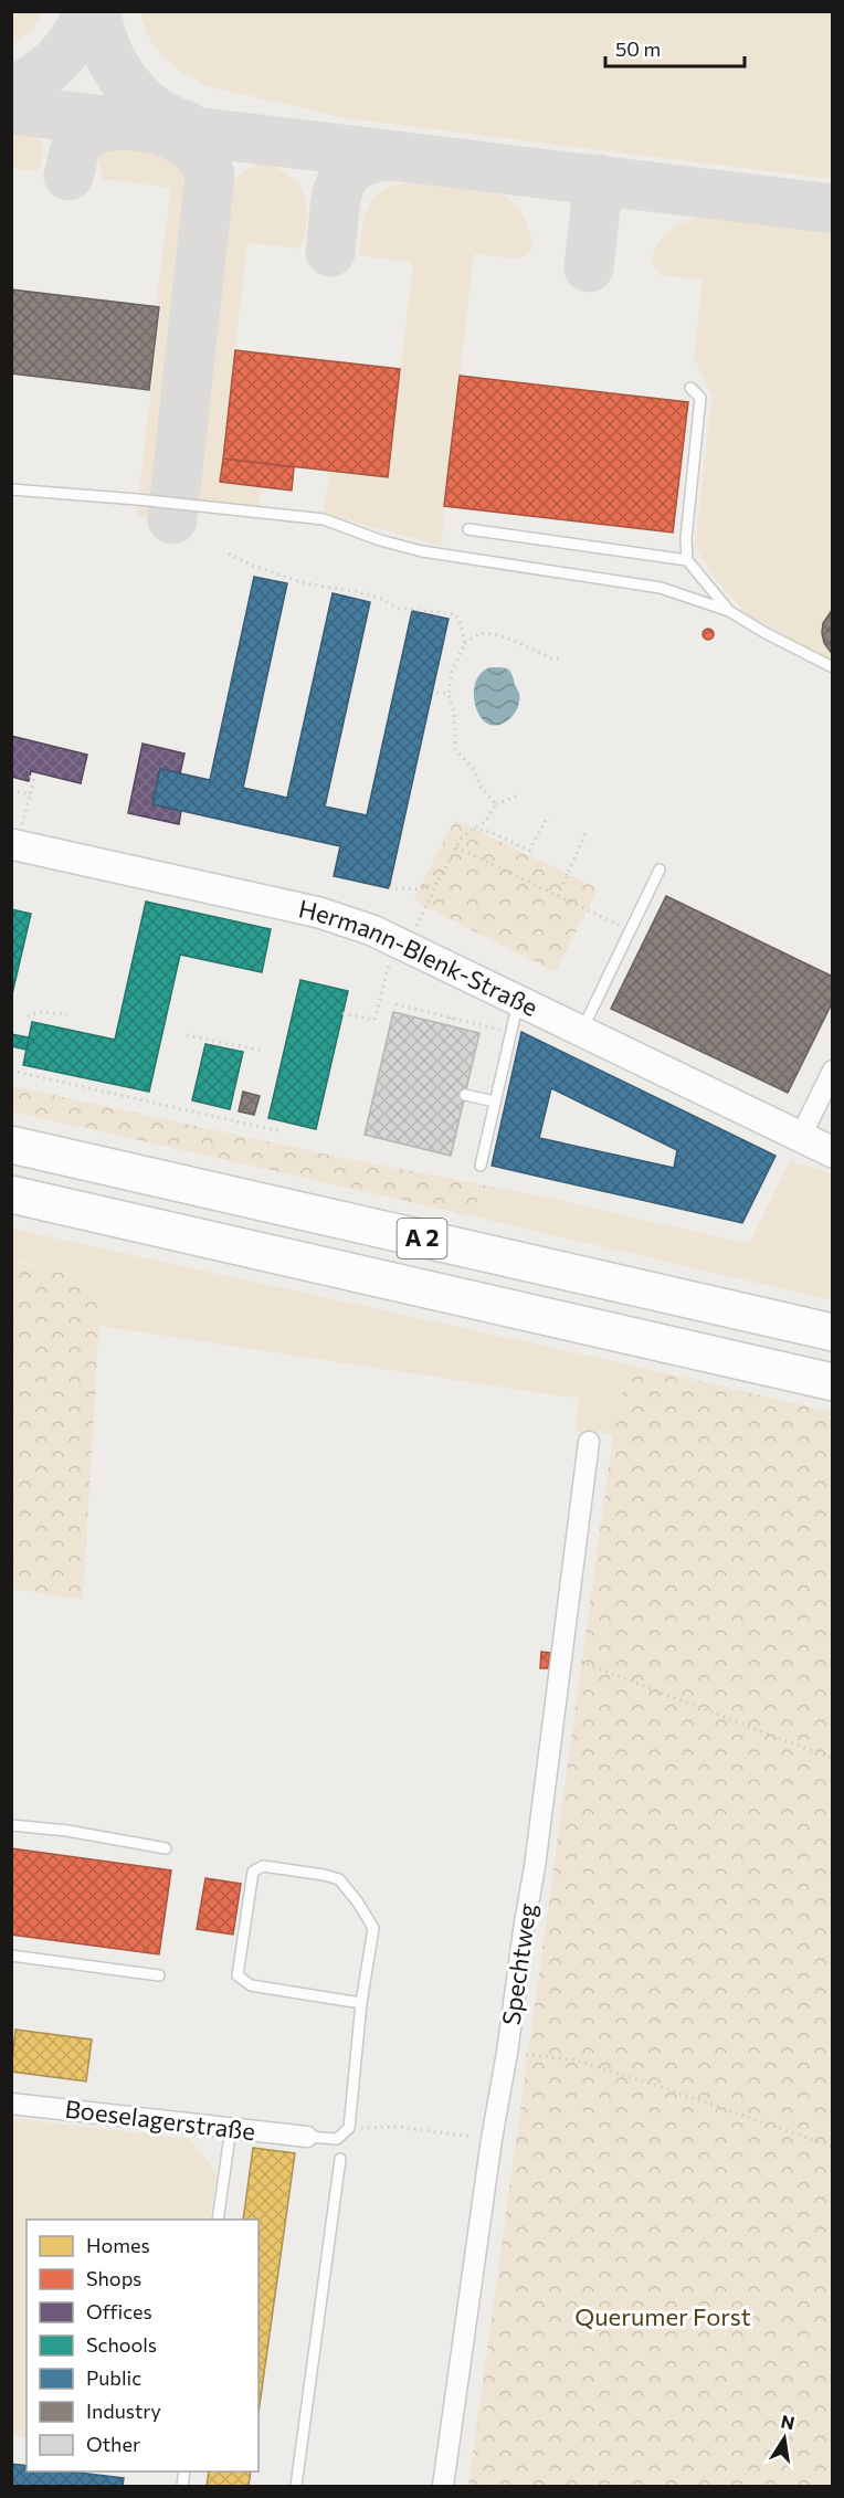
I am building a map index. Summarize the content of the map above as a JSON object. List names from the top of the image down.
{
  "streets": {
    "highway": ["A 2"],
    "street": ["Hermann-Blenk-Straße", "Spechtweg", "Boeselagerstraße"]
  },
  "parks": ["Querumer Forst"],
  "legend": [
    "Homes",
    "Shops",
    "Offices",
    "Schools",
    "Public",
    "Industry",
    "Other"
  ],
  "scale_bar": "50 m",
  "north": "top"
}
